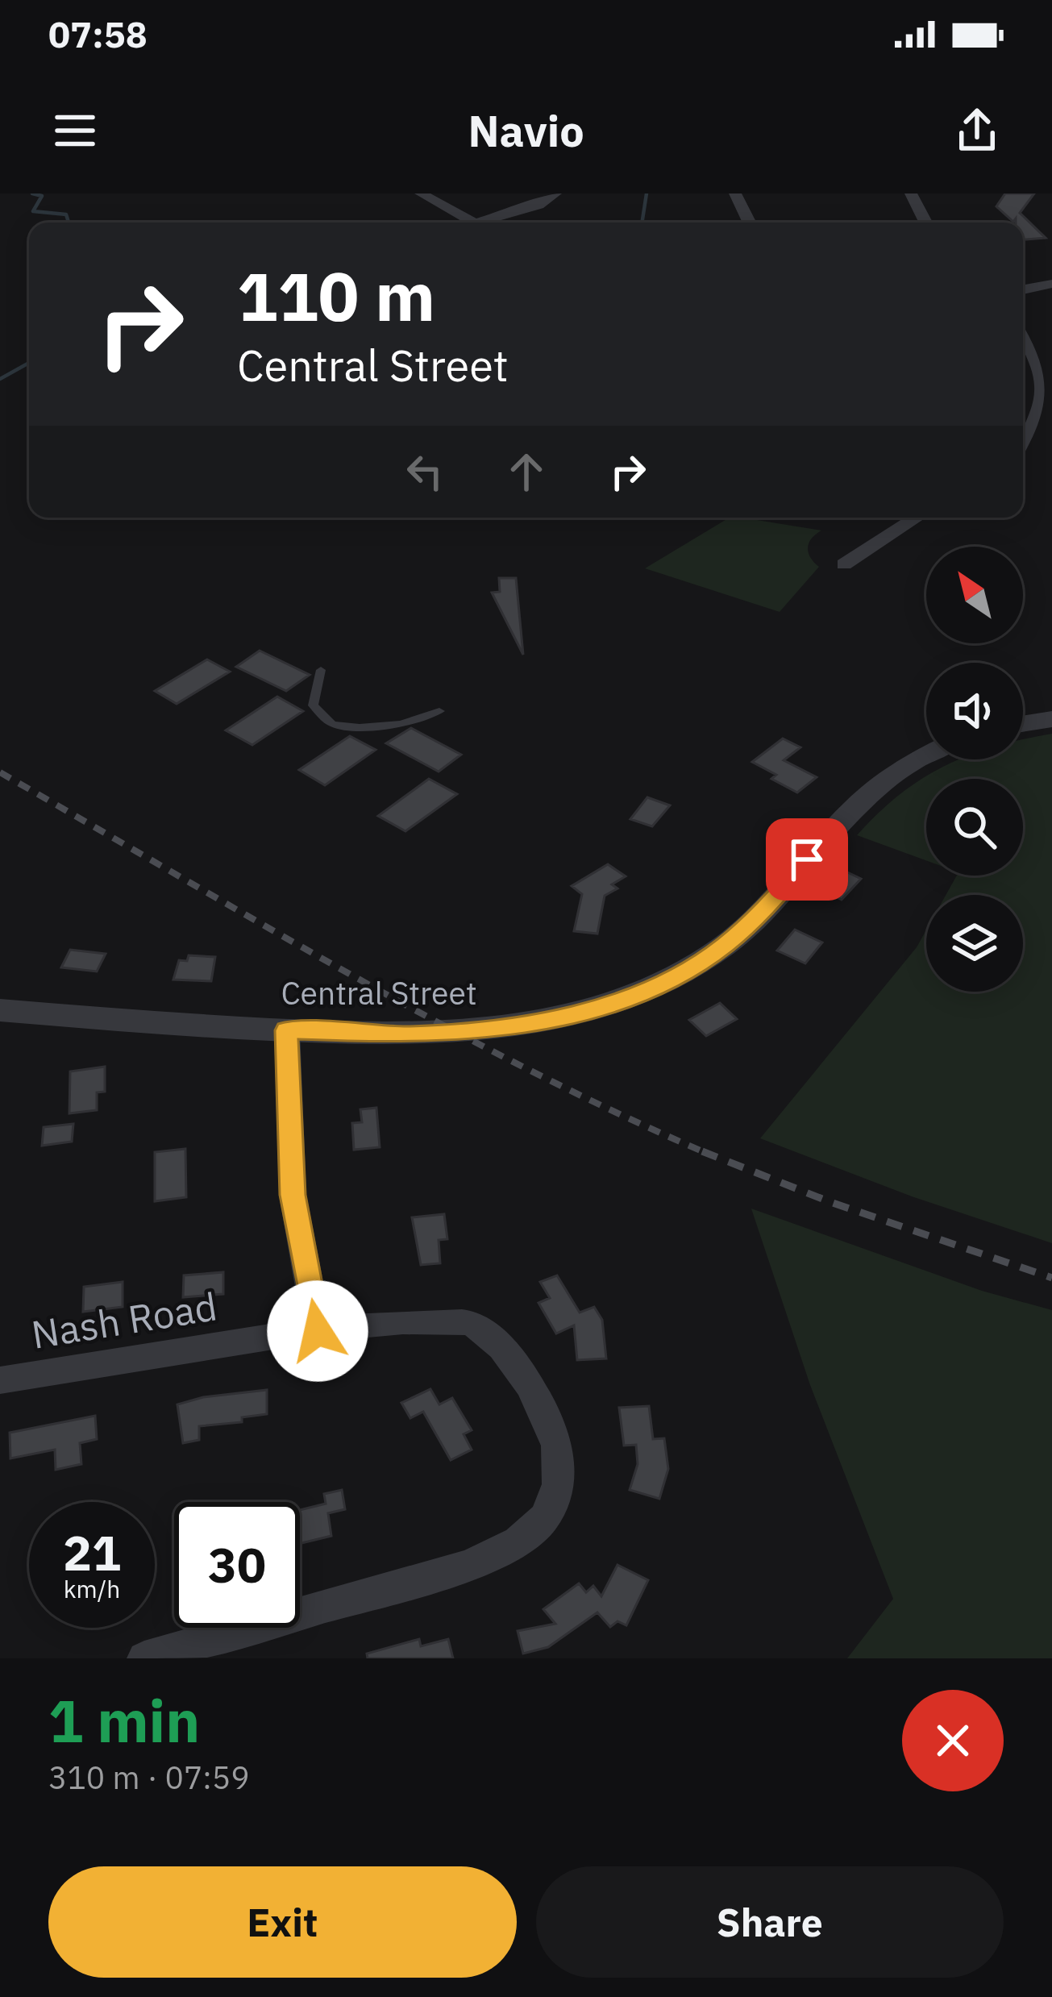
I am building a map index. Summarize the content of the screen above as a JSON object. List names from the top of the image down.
{
  "streets": {
    "street": ["Central Street", "Nash Road"]
  },
  "north": "top left",
  "page": {
    "status": "07:58",
    "header": "Navio",
    "turn": ["110 m", "Central Street"],
    "speed": "21 km/h",
    "limit": "30",
    "heading": ["1 min", "310 m · 07:59"],
    "buttons": ["Exit", "Share"]
  }
}
